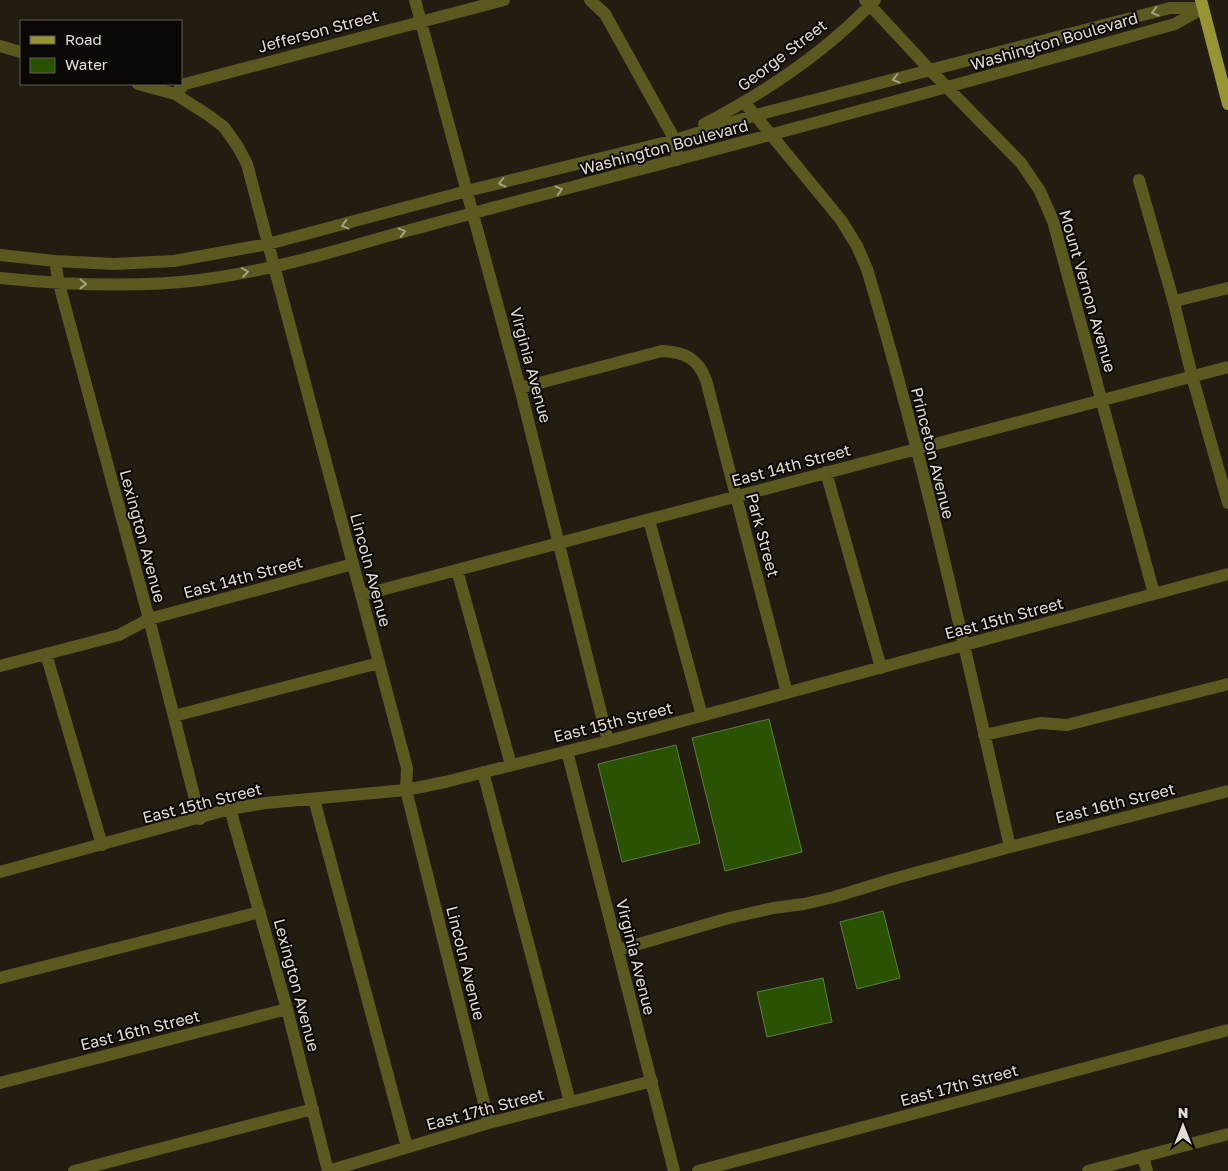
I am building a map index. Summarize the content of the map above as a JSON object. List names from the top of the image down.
{
  "streets": {
    "street": [
      "Jefferson Street",
      "Washington Boulevard",
      "George Street",
      "Mount Vernon Avenue",
      "Virginia Avenue",
      "Princeton Avenue",
      "East 14th Street",
      "Park Street",
      "Lexington Avenue",
      "Lincoln Avenue",
      "East 15th Street",
      "East 16th Street",
      "East 17th Street"
    ]
  },
  "crossings": [
    ["Jefferson Street", "Virginia Avenue"],
    ["Jefferson Street", "Lincoln Avenue"],
    ["Washington Boulevard", "George Street"],
    ["Washington Boulevard", "Mount Vernon Avenue"],
    ["Washington Boulevard", "Virginia Avenue"],
    ["Washington Boulevard", "Princeton Avenue"],
    ["Washington Boulevard", "Lexington Avenue"],
    ["Washington Boulevard", "Lincoln Avenue"],
    ["George Street", "Mount Vernon Avenue"],
    ["George Street", "Princeton Avenue"],
    ["Mount Vernon Avenue", "East 14th Street"],
    ["Mount Vernon Avenue", "East 15th Street"],
    ["Virginia Avenue", "East 14th Street"],
    ["Virginia Avenue", "Park Street"],
    ["Virginia Avenue", "East 15th Street"],
    ["Virginia Avenue", "East 16th Street"],
    ["Virginia Avenue", "East 17th Street"],
    ["Princeton Avenue", "East 14th Street"],
    ["Princeton Avenue", "East 15th Street"],
    ["Princeton Avenue", "East 16th Street"],
    ["East 14th Street", "Park Street"],
    ["East 14th Street", "Lexington Avenue"],
    ["East 14th Street", "Lincoln Avenue"],
    ["Park Street", "East 15th Street"],
    ["Lexington Avenue", "East 15th Street"],
    ["Lexington Avenue", "East 16th Street"],
    ["Lexington Avenue", "East 17th Street"],
    ["Lincoln Avenue", "East 15th Street"],
    ["Lincoln Avenue", "East 17th Street"]
  ],
  "legend": ["Road", "Water"],
  "north": "top"
}
